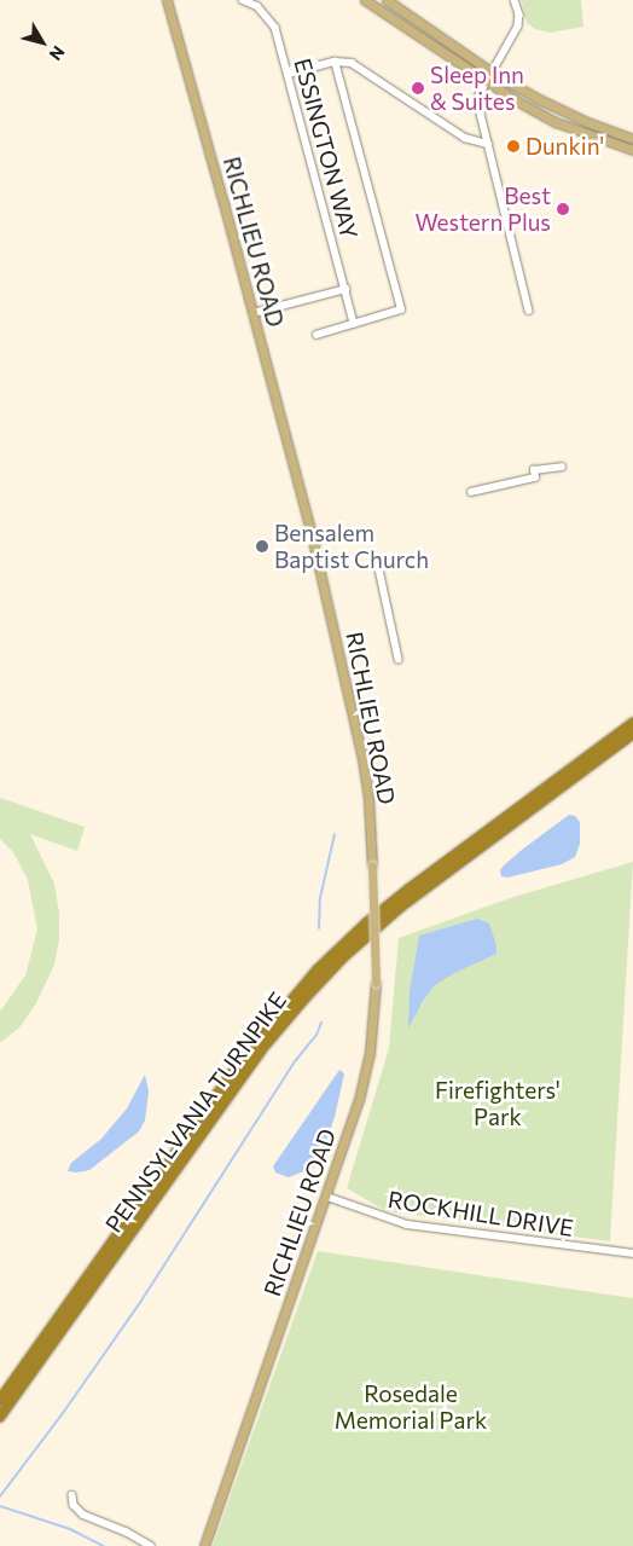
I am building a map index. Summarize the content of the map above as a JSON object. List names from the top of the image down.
{
  "streets": {
    "highway": ["PENNSYLVANIA TURNPIKE"],
    "main road": ["RICHLIEU ROAD"],
    "street": ["ESSINGTON WAY", "ROCKHILL DRIVE"]
  },
  "crossings": [
    ["RICHLIEU ROAD", "ROCKHILL DRIVE"]
  ],
  "parks": ["Firefighters' Park", "Rosedale Memorial Park"],
  "places": [
    "Sleep Inn & Suites",
    "Dunkin'",
    "Best Western Plus",
    "Bensalem Baptist Church"
  ],
  "north": "bottom right"
}
